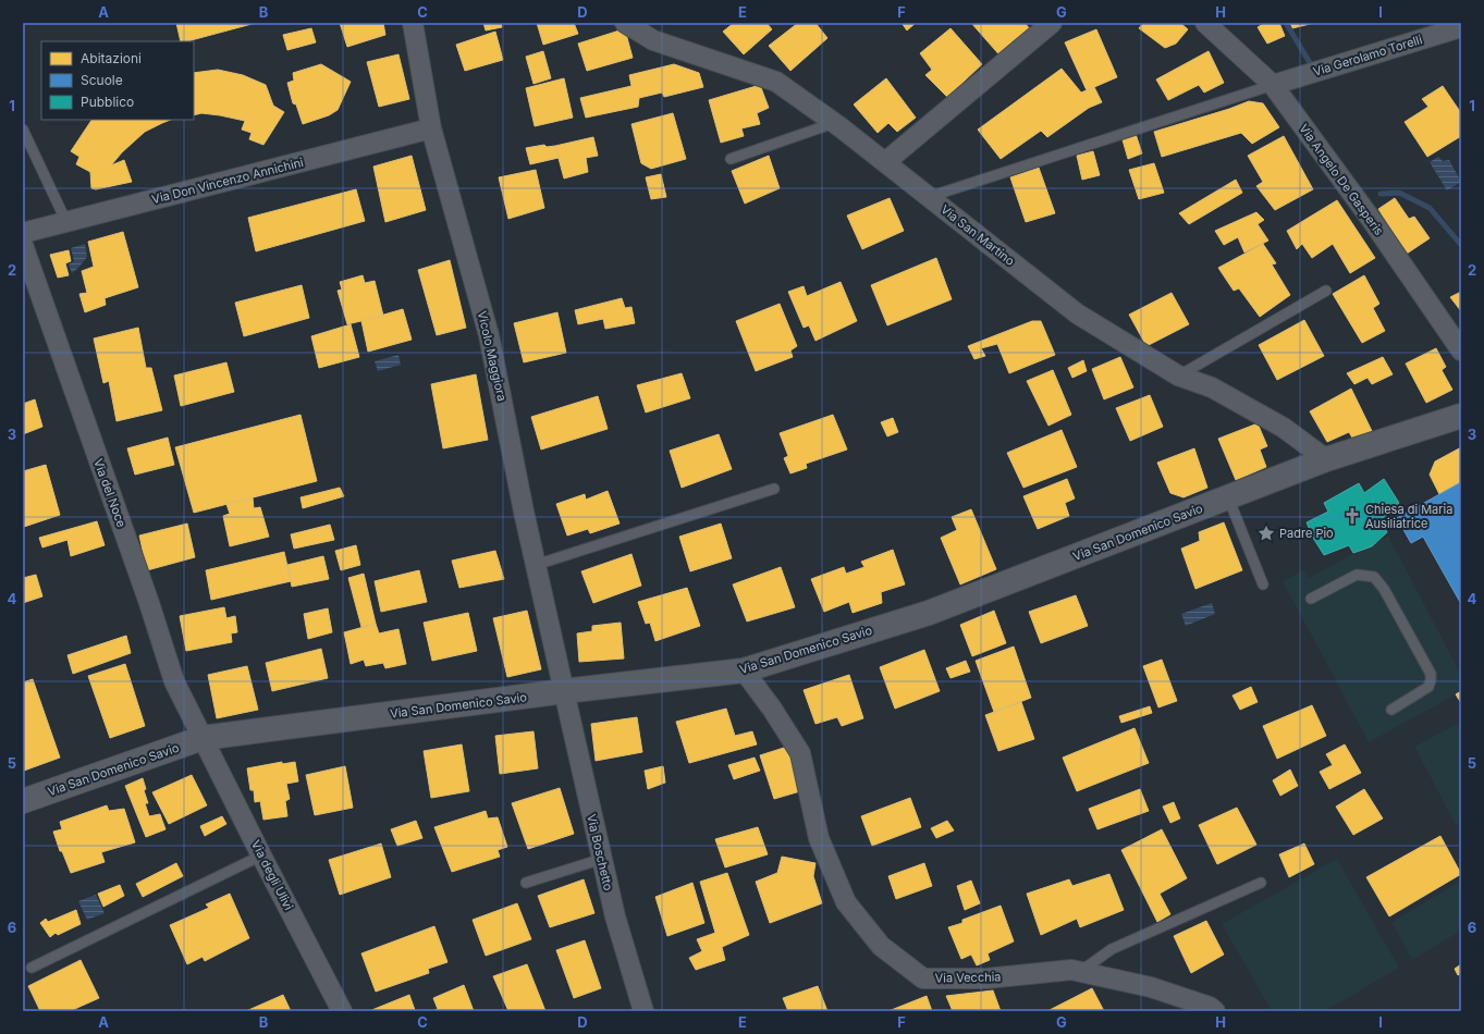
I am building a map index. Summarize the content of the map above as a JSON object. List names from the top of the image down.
{
  "streets": {
    "street": [
      "Via Gerolamo Torelli",
      "Via Angelo De Gasperis",
      "Via Don Vincenzo Annichini",
      "Via San Martino",
      "Vicolo Maggiora",
      "Via del Noce",
      "Via San Domenico Savio",
      "Via Boschetto",
      "Via degli Ulivi",
      "Via Vecchia"
    ]
  },
  "crossings": [
    ["Via Gerolamo Torelli", "Via Angelo De Gasperis"],
    ["Via Don Vincenzo Annichini", "Vicolo Maggiora"],
    ["Via San Martino", "Via San Domenico Savio"],
    ["Vicolo Maggiora", "Via San Domenico Savio"],
    ["Vicolo Maggiora", "Via Boschetto"],
    ["Via del Noce", "Via San Domenico Savio"],
    ["Via del Noce", "Via degli Ulivi"],
    ["Via San Domenico Savio", "Via Boschetto"],
    ["Via San Domenico Savio", "Via degli Ulivi"],
    ["Via San Domenico Savio", "Via Vecchia"]
  ],
  "places": {
    "church": ["Chiesa di Maria Ausiliatrice"],
    "place": ["Padre Pio"]
  },
  "legend": ["Abitazioni", "Scuole", "Pubblico"],
  "grid": {
    "columns": [
      "A",
      "B",
      "C",
      "D",
      "E",
      "F",
      "G",
      "H",
      "I"
    ],
    "rows": [
      "1",
      "2",
      "3",
      "4",
      "5",
      "6"
    ]
  }
}
